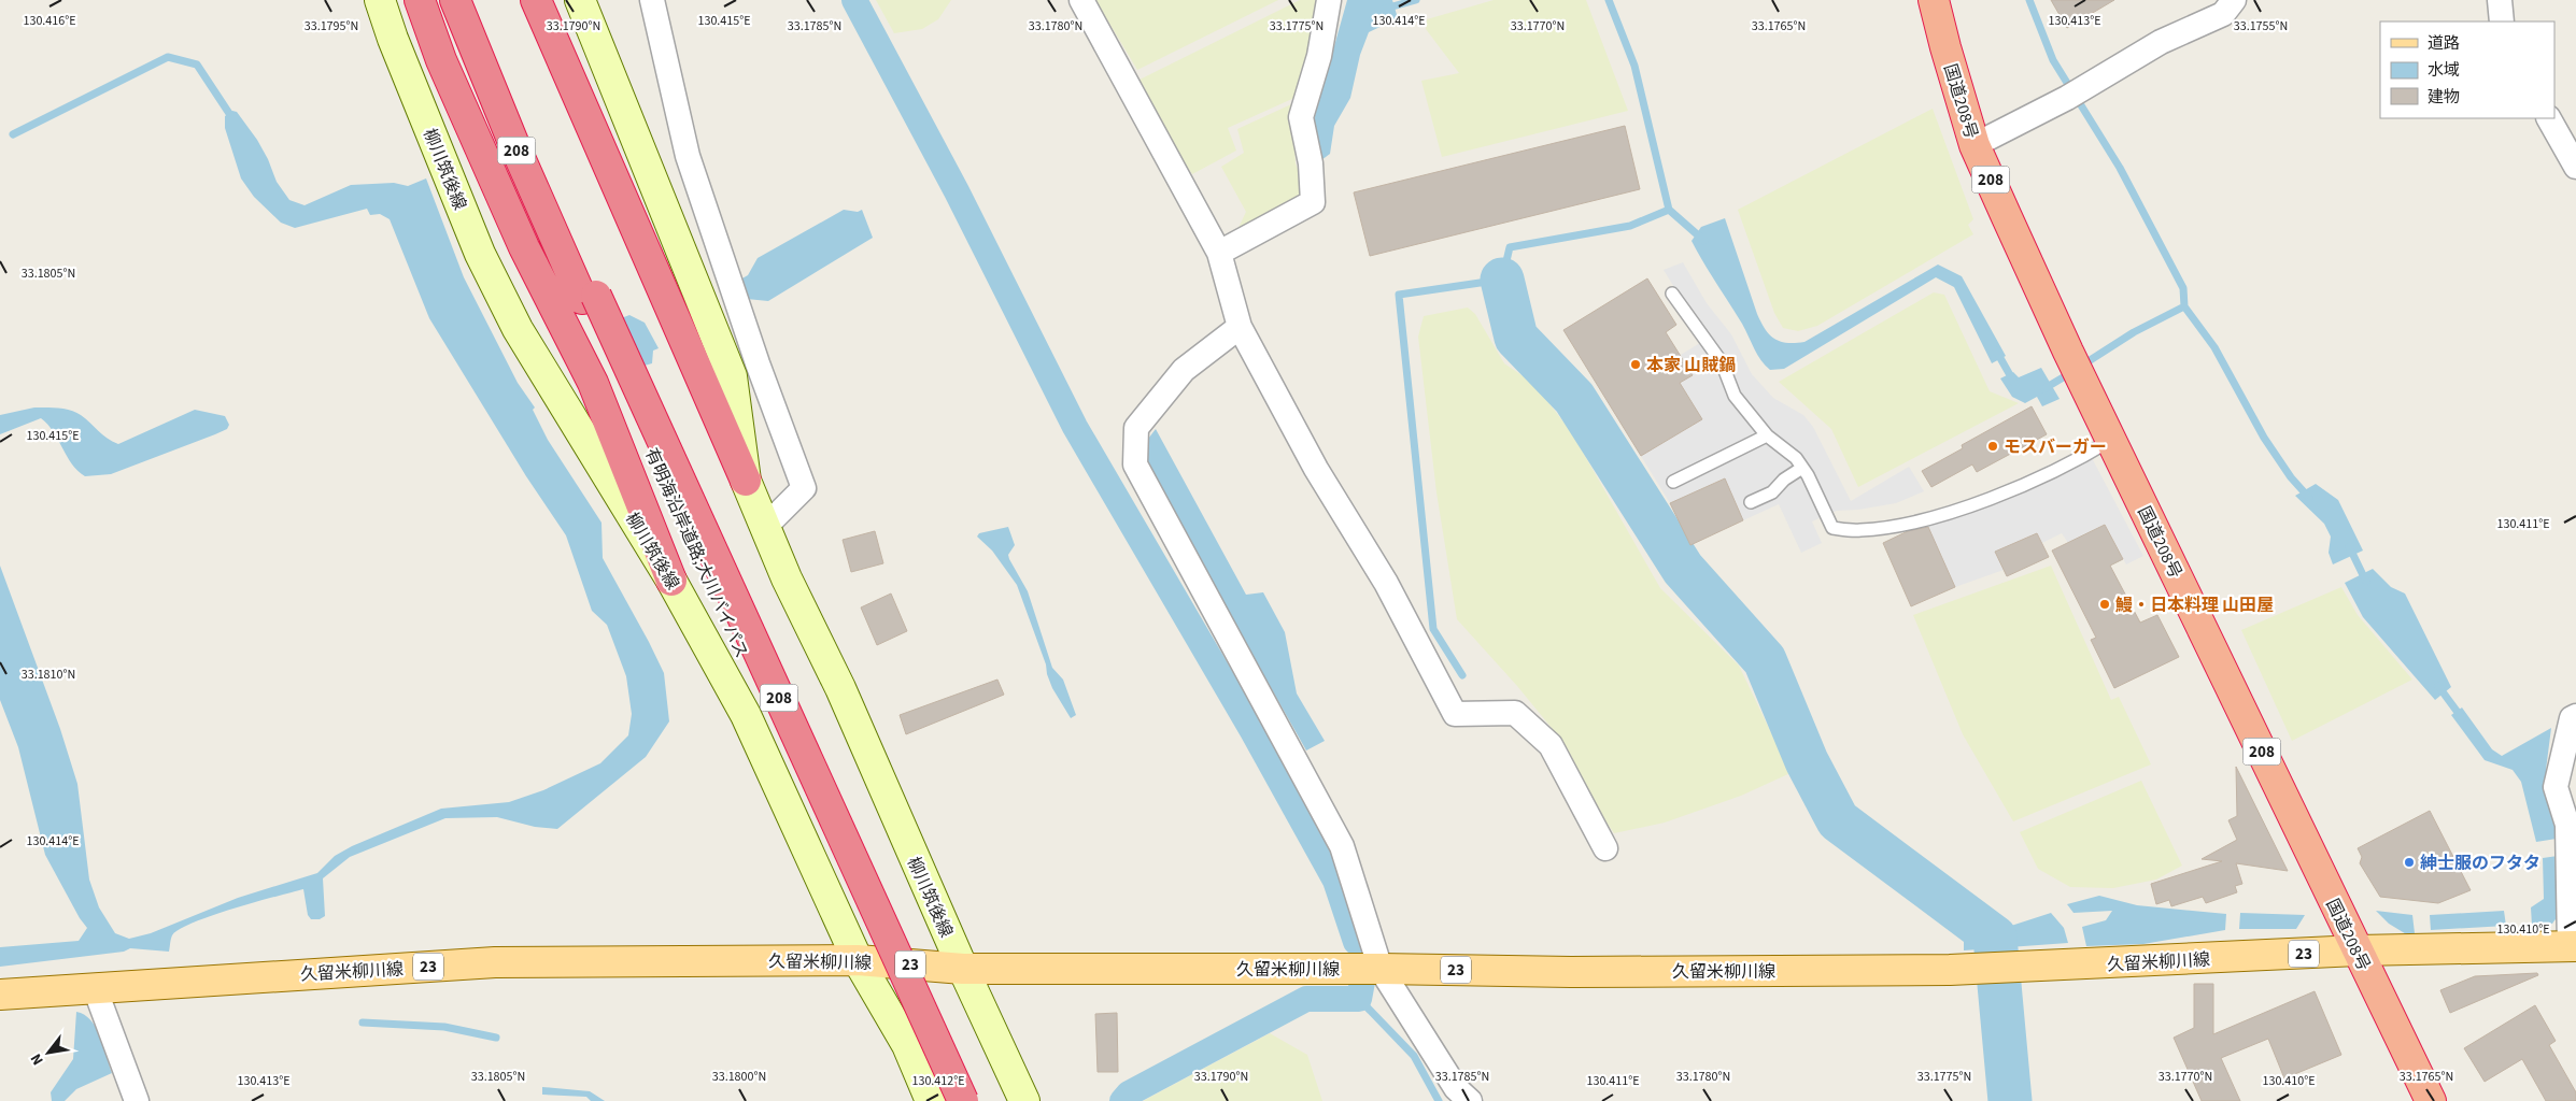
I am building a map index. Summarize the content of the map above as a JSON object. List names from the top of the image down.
{
  "streets": {
    "highway": ["国道208号", "208", "有明海沿岸道路;大川バイパス"],
    "main road": ["柳川筑後線", "23", "久留米柳川線"]
  },
  "crossings": [
    ["国道208号", "久留米柳川線"],
    ["柳川筑後線", "久留米柳川線"]
  ],
  "places": [
    "本家 山賊鍋",
    "モスバーガー",
    "鰻・日本料理 山田屋",
    "紳士服のフタタ"
  ],
  "legend": ["道路", "水域", "建物"],
  "north": "bottom left",
  "coordinates": [
    "130.415°E",
    "130.414°E",
    "130.413°E",
    "130.416°E",
    "33.1795°N",
    "33.1790°N",
    "33.1785°N",
    "33.1775°N",
    "33.1770°N",
    "33.1765°N",
    "33.1755°N",
    "33.1780°N",
    "33.1805°N",
    "130.411°E",
    "33.1810°N",
    "130.410°E",
    "33.1800°N",
    "130.412°E"
  ]
}
